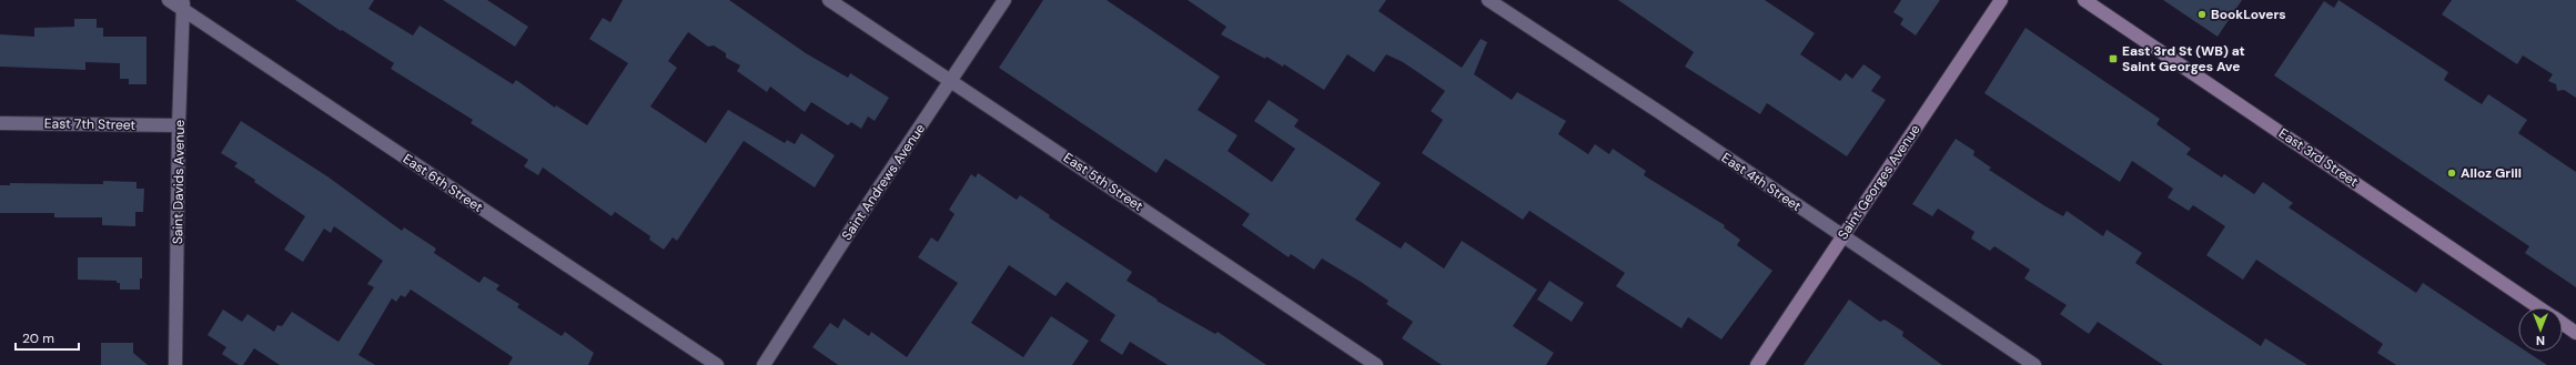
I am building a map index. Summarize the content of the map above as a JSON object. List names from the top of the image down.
{
  "streets": {
    "street": [
      "East 7th Street",
      "East 3rd Street",
      "Saint Davids Avenue",
      "Saint Andrews Avenue",
      "East 5th Street",
      "East 4th Street",
      "Saint Georges Avenue",
      "East 6th Street"
    ]
  },
  "crossings": [
    ["East 7th Street", "Saint Davids Avenue"],
    ["Saint Davids Avenue", "East 6th Street"],
    ["Saint Andrews Avenue", "East 5th Street"],
    ["East 4th Street", "Saint Georges Avenue"]
  ],
  "places": {
    "other": ["BookLovers", "Alloz Grill"],
    "transit": ["East 3rd St (WB) at Saint Georges Ave"]
  },
  "scale_bar": "20 m",
  "north": "bottom"
}
